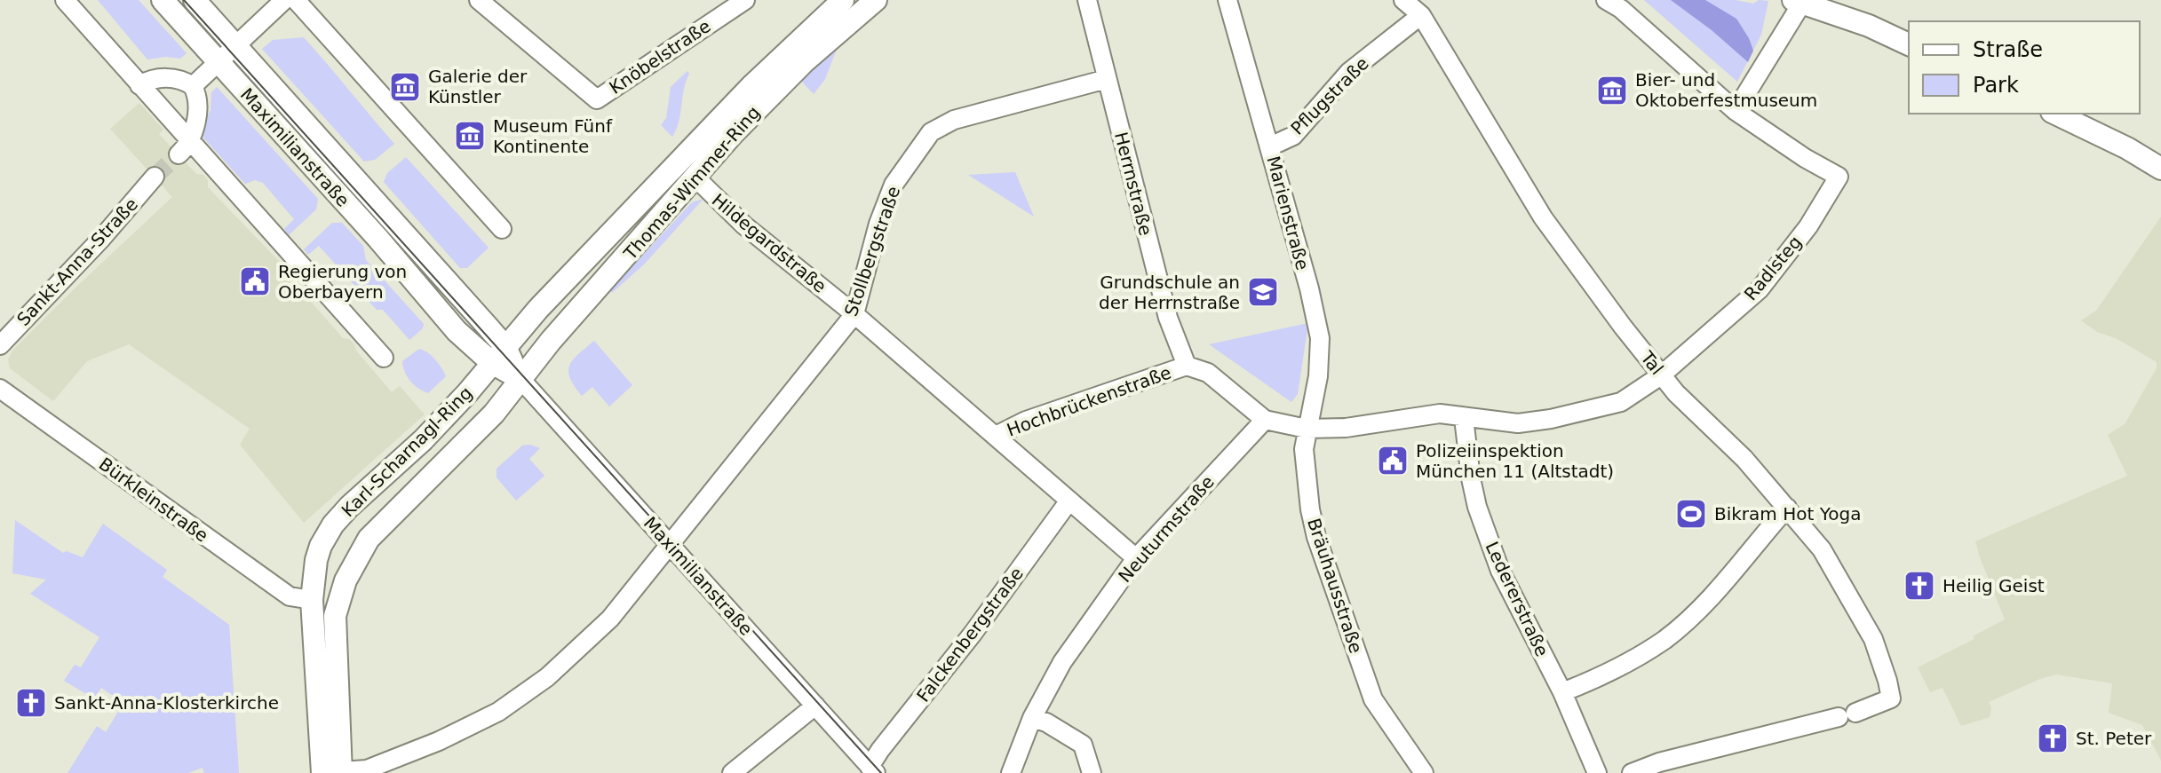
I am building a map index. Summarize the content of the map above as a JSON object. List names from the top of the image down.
{
  "streets": {
    "main road": ["Maximilianstraße", "Thomas-Wimmer-Ring", "Karl-Scharnagl-Ring"],
    "street": [
      "Knöbelstraße",
      "Pflugstraße",
      "Herrnstraße",
      "Marienstraße",
      "Hildegardstraße",
      "Stollbergstraße",
      "Sankt-Anna-Straße",
      "Radlsteg",
      "Tal",
      "Hochbrückenstraße",
      "Bürkleinstraße",
      "Neuturmstraße",
      "Bräuhausstraße",
      "Ledererstraße",
      "Falckenbergstraße"
    ]
  },
  "crossings": [
    ["Pflugstraße", "Marienstraße"],
    ["Pflugstraße", "Tal"],
    ["Maximilianstraße", "Thomas-Wimmer-Ring"],
    ["Maximilianstraße", "Stollbergstraße"],
    ["Maximilianstraße", "Karl-Scharnagl-Ring"],
    ["Maximilianstraße", "Falckenbergstraße"],
    ["Thomas-Wimmer-Ring", "Hildegardstraße"],
    ["Thomas-Wimmer-Ring", "Karl-Scharnagl-Ring"],
    ["Herrnstraße", "Stollbergstraße"],
    ["Herrnstraße", "Hochbrückenstraße"],
    ["Marienstraße", "Hochbrückenstraße"],
    ["Marienstraße", "Bräuhausstraße"],
    ["Hildegardstraße", "Stollbergstraße"],
    ["Hildegardstraße", "Hochbrückenstraße"],
    ["Hildegardstraße", "Neuturmstraße"],
    ["Hildegardstraße", "Falckenbergstraße"],
    ["Stollbergstraße", "Karl-Scharnagl-Ring"],
    ["Radlsteg", "Tal"],
    ["Radlsteg", "Hochbrückenstraße"],
    ["Tal", "Hochbrückenstraße"],
    ["Hochbrückenstraße", "Neuturmstraße"],
    ["Hochbrückenstraße", "Bräuhausstraße"],
    ["Hochbrückenstraße", "Ledererstraße"],
    ["Karl-Scharnagl-Ring", "Bürkleinstraße"]
  ],
  "places": {
    "museum": ["Galerie der Künstler", "Bier- und Oktoberfestmuseum", "Museum Fünf Kontinente"],
    "public building": ["Regierung von Oberbayern", "Polizeiinspektion München 11 (Altstadt)"],
    "school or university": ["Grundschule an der Herrnstraße"],
    "sports": ["Bikram Hot Yoga"],
    "church": ["Heilig Geist", "Sankt-Anna-Klosterkirche", "St. Peter"]
  },
  "legend": ["Straße", "Park"]
}
